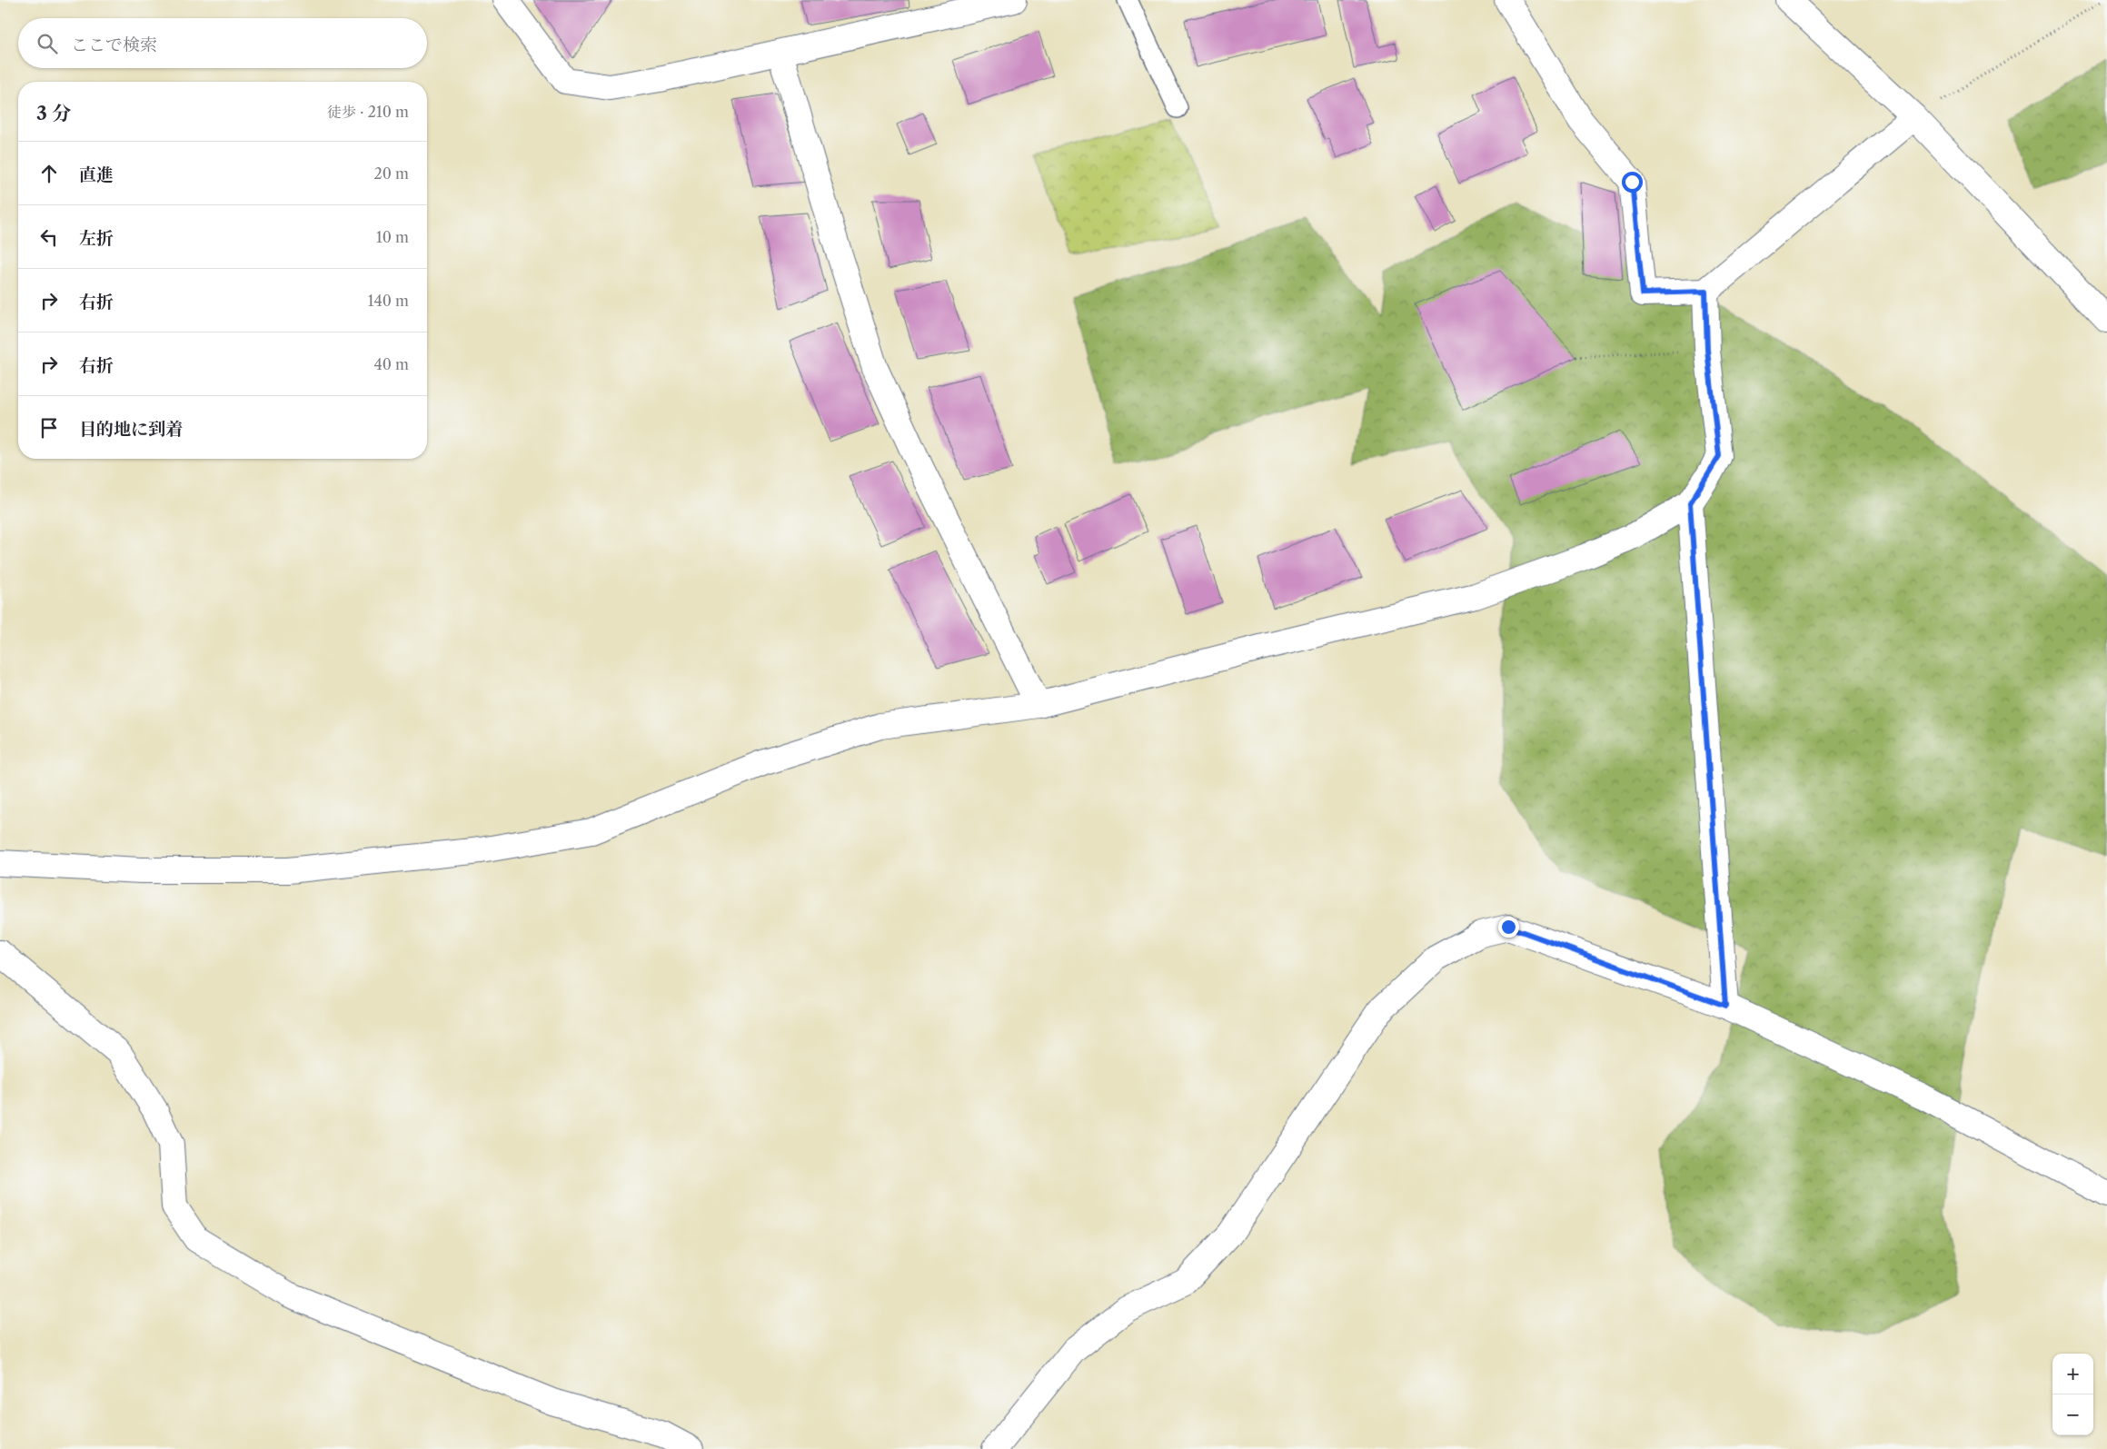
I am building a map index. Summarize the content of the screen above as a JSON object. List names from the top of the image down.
{
  "page": {
    "search": "ここで検索",
    "heading": ["3 分", "徒歩 · 210 m"],
    "list": [
      ["直進", "20 m"],
      ["左折", "10 m"],
      ["右折", "140 m"],
      ["右折", "40 m"],
      "目的地に到着"
    ],
    "map_buttons": ["+", "−"]
  }
}
